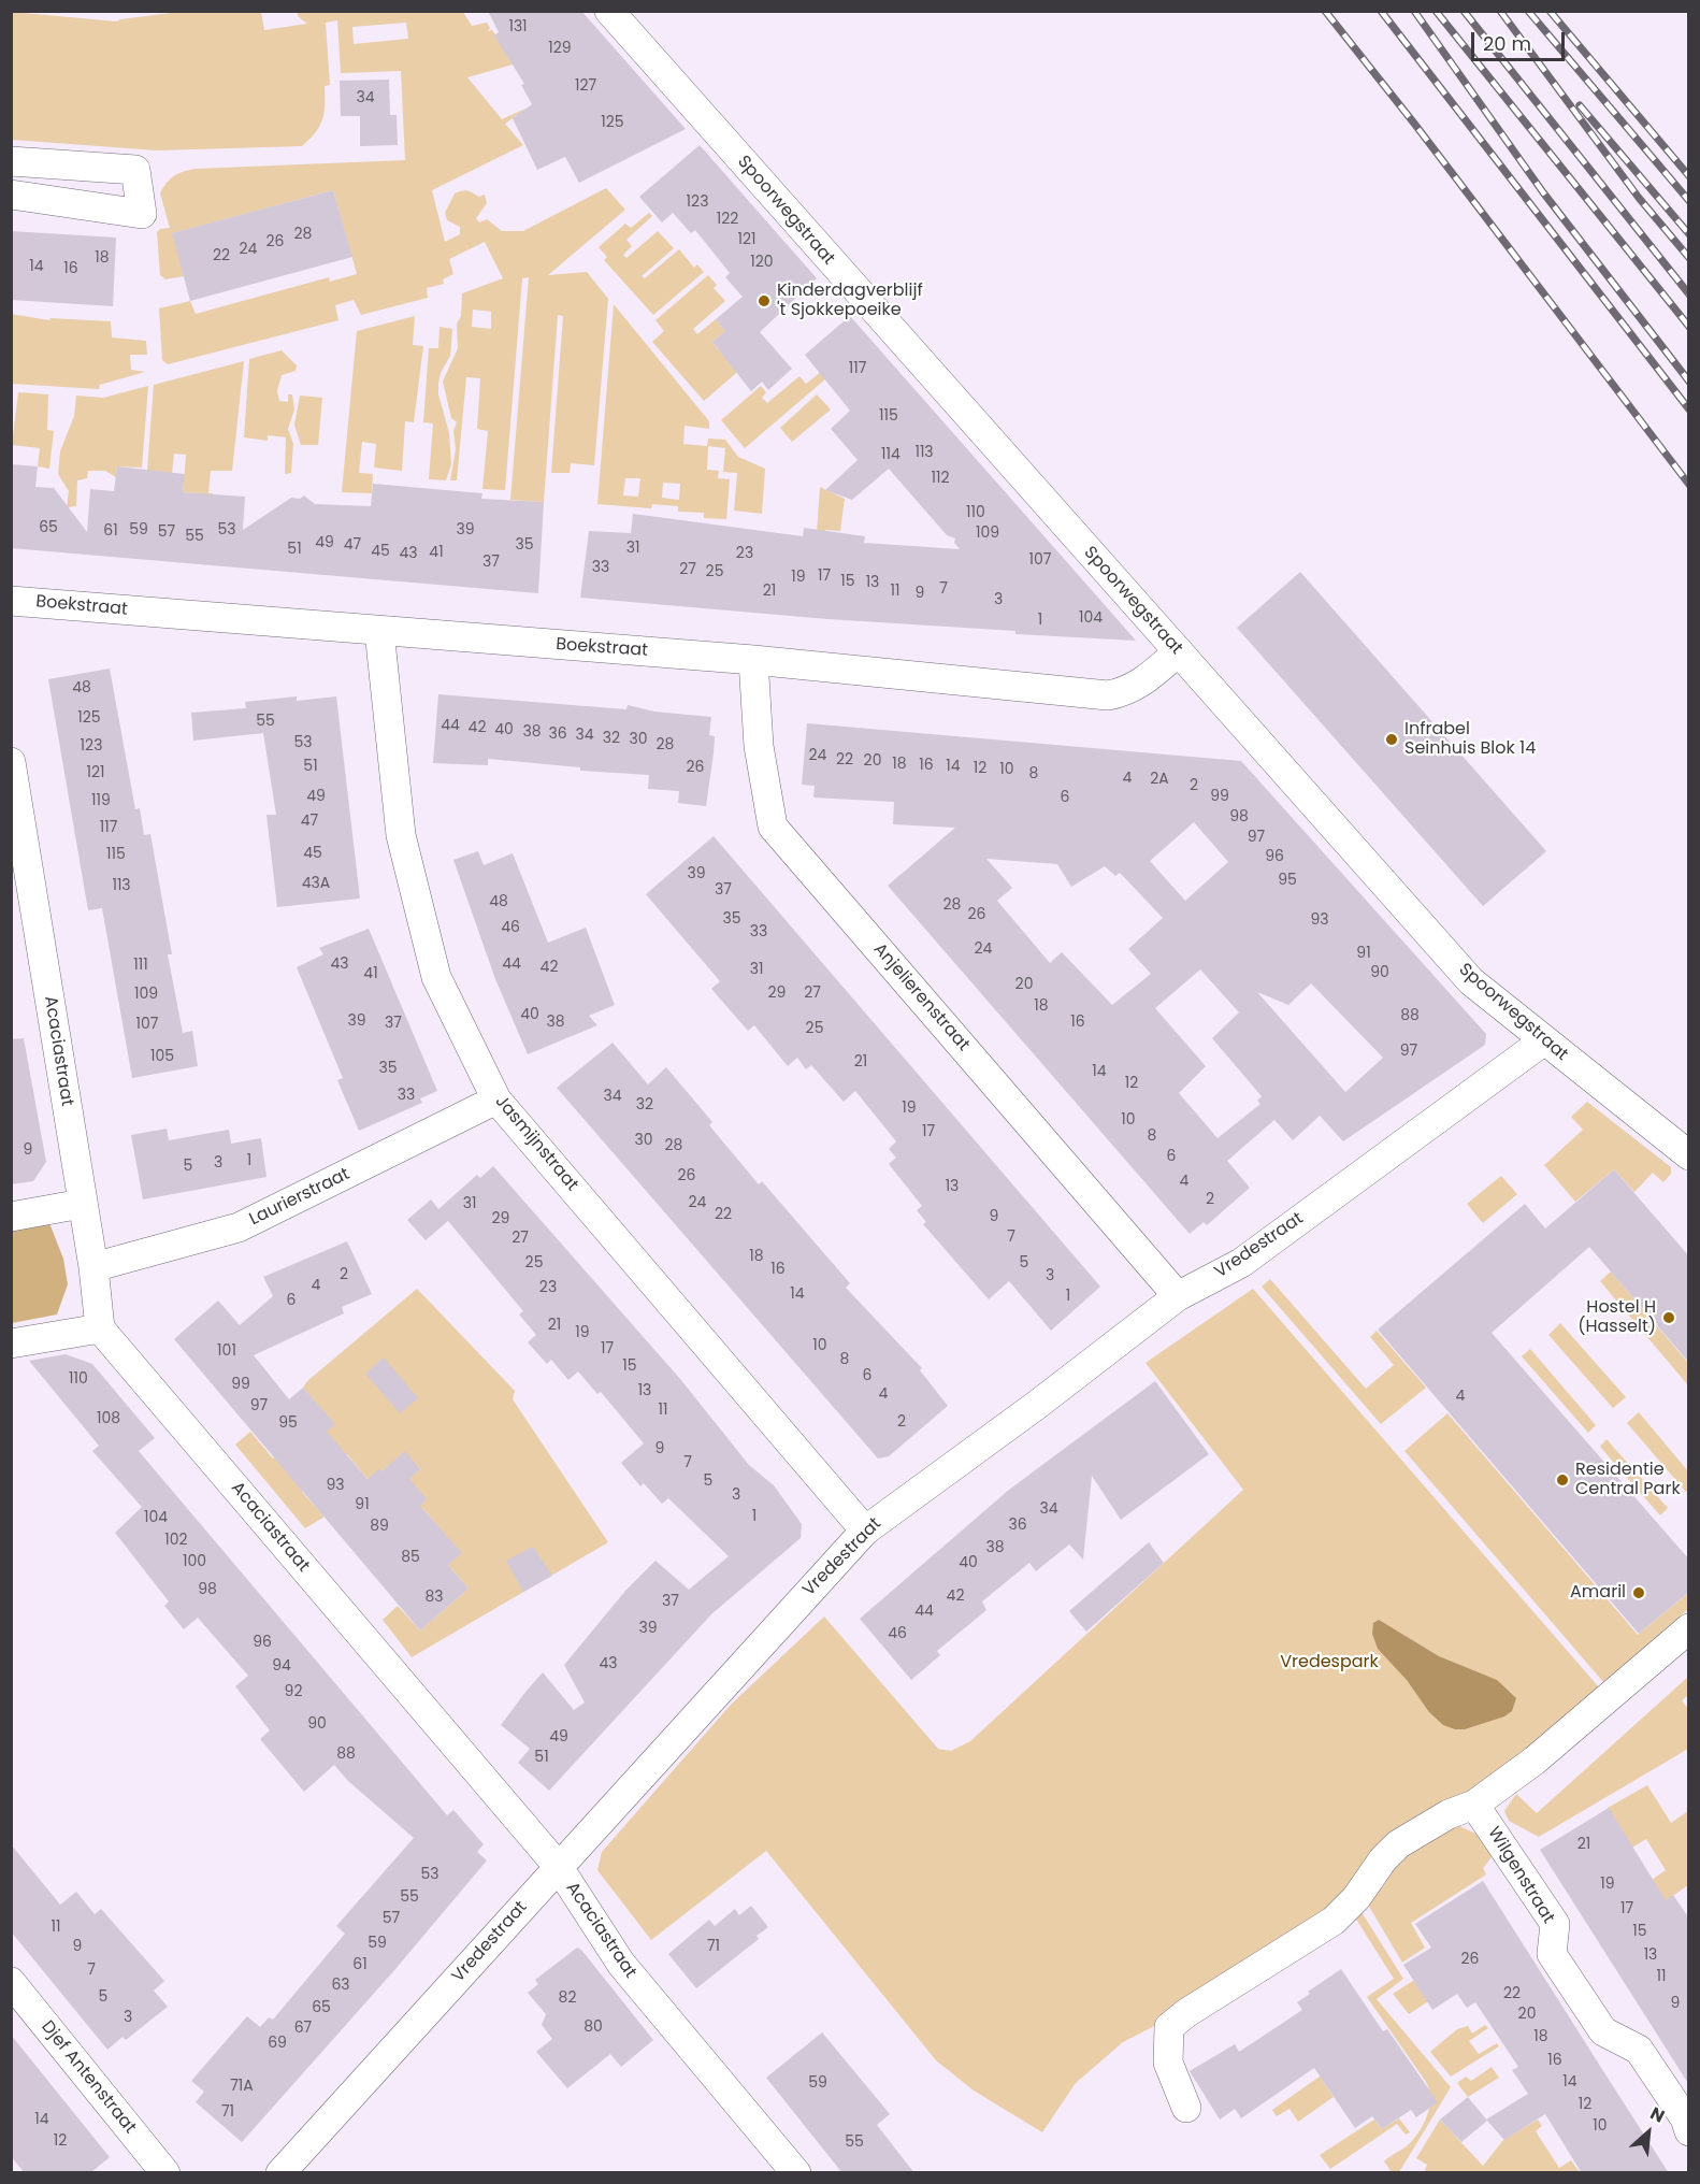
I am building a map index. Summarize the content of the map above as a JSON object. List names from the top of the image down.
{
  "streets": {
    "street": [
      "Spoorwegstraat",
      "Boekstraat",
      "Anjelierenstraat",
      "Acaciastraat",
      "Jasmijnstraat",
      "Laurierstraat",
      "Vredestraat",
      "Wilgenstraat",
      "Djef Antenstraat"
    ]
  },
  "crossings": [
    ["Spoorwegstraat", "Boekstraat"],
    ["Spoorwegstraat", "Vredestraat"],
    ["Boekstraat", "Anjelierenstraat"],
    ["Boekstraat", "Jasmijnstraat"],
    ["Anjelierenstraat", "Vredestraat"],
    ["Acaciastraat", "Laurierstraat"],
    ["Acaciastraat", "Vredestraat"],
    ["Jasmijnstraat", "Laurierstraat"],
    ["Jasmijnstraat", "Vredestraat"]
  ],
  "parks": ["Vredespark"],
  "places": [
    "Kinderdagverblijf 't Sjokkepoeike",
    "Infrabel Seinhuis Blok 14",
    "Hostel H (Hasselt)",
    "Residentie Central Park",
    "Amaril"
  ],
  "house_numbers": [
    "131",
    "129",
    "127",
    "34",
    "125",
    "123",
    "122",
    "28",
    "121",
    "26",
    "24",
    "22",
    "18",
    "120",
    "14",
    "16",
    "117",
    "115",
    "113",
    "114",
    "112",
    "110",
    "65",
    "59",
    "53",
    "39",
    "61",
    "57",
    "109",
    "55",
    "49",
    "47",
    "35",
    "31",
    "51",
    "45",
    "41",
    "43",
    "23",
    "107",
    "37",
    "33",
    "27",
    "25",
    "17",
    "19",
    "15",
    "13",
    "7",
    "21",
    "11",
    "9",
    "3",
    "104",
    "1",
    "48",
    "125",
    "55",
    "44",
    "42",
    "40",
    "38",
    "36",
    "34",
    "32",
    "30",
    "53",
    "28",
    "123",
    "24",
    "22",
    "20",
    "18",
    "16",
    "51",
    "14",
    "26",
    "12",
    "10",
    "121",
    "8",
    "4",
    "2A",
    "2",
    "49",
    "99",
    "6",
    "119",
    "98",
    "47",
    "117",
    "97",
    "45",
    "115",
    "96",
    "39",
    "95",
    "43A",
    "113",
    "37",
    "48",
    "28",
    "26",
    "35",
    "93",
    "46",
    "33",
    "24",
    "91",
    "43",
    "44",
    "111",
    "42",
    "31",
    "90",
    "41",
    "20",
    "29",
    "27",
    "109",
    "18",
    "40",
    "88",
    "39",
    "38",
    "16",
    "37",
    "107",
    "25",
    "97",
    "105",
    "21",
    "35",
    "14",
    "12",
    "33",
    "34",
    "32",
    "19",
    "10",
    "17",
    "8",
    "30",
    "28",
    "9",
    "6",
    "1",
    "3",
    "5",
    "26",
    "4",
    "13",
    "2",
    "24",
    "31",
    "22",
    "9",
    "29",
    "7",
    "27",
    "18",
    "25",
    "5",
    "16",
    "2",
    "3",
    "4",
    "23",
    "14",
    "1",
    "6",
    "21",
    "19",
    "10",
    "17",
    "101",
    "8",
    "15",
    "6",
    "110",
    "99",
    "13",
    "4",
    "4",
    "97",
    "11",
    "108",
    "2",
    "95",
    "9",
    "7",
    "5",
    "93",
    "3",
    "91",
    "34",
    "1",
    "104",
    "36",
    "89",
    "102",
    "38",
    "85",
    "100",
    "40",
    "98",
    "42",
    "83",
    "37",
    "44",
    "39",
    "46",
    "96",
    "43",
    "94",
    "92",
    "90",
    "49",
    "88",
    "51",
    "21",
    "53",
    "19",
    "55",
    "17",
    "57",
    "11",
    "15",
    "59",
    "9",
    "71",
    "13",
    "26",
    "61",
    "7",
    "11",
    "63",
    "22",
    "5",
    "82",
    "9",
    "65",
    "20",
    "3",
    "80",
    "67",
    "18",
    "69",
    "16",
    "14",
    "59",
    "71A",
    "12",
    "71",
    "14",
    "10",
    "12",
    "55"
  ],
  "scale_bar": "20 m",
  "north": "top right"
}
